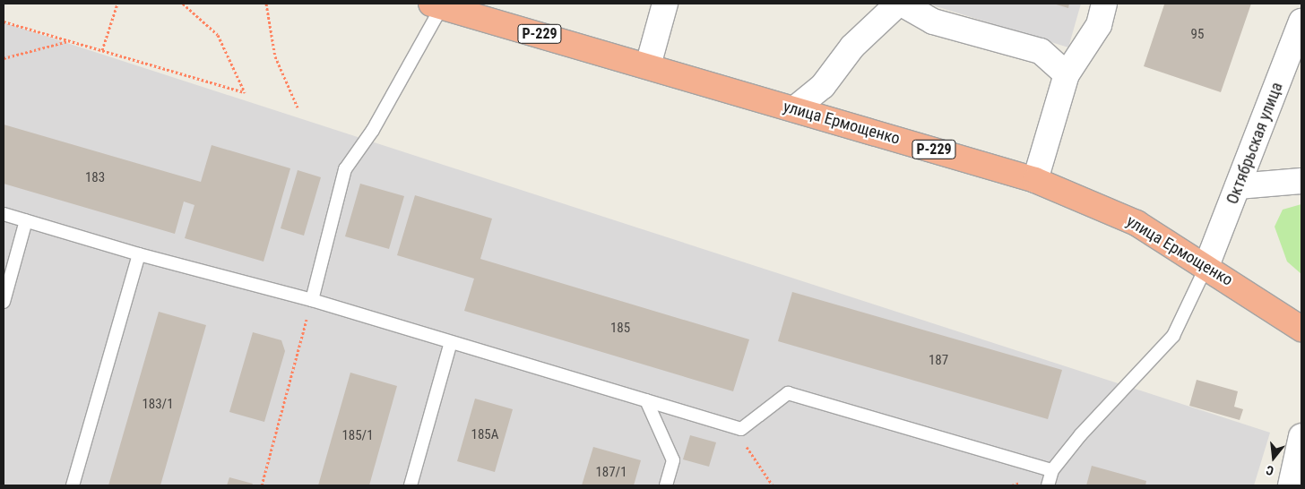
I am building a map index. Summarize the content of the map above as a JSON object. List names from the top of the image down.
{
  "streets": {
    "highway": ["Р-229", "улица Ермощенко"],
    "street": ["Октябрьская улица"]
  },
  "crossings": [
    ["улица Ермощенко", "Октябрьская улица"]
  ],
  "house_numbers": [
    "95",
    "183",
    "185",
    "187",
    "183/1",
    "185А",
    "185/1",
    "187/1"
  ],
  "north": "bottom"
}
